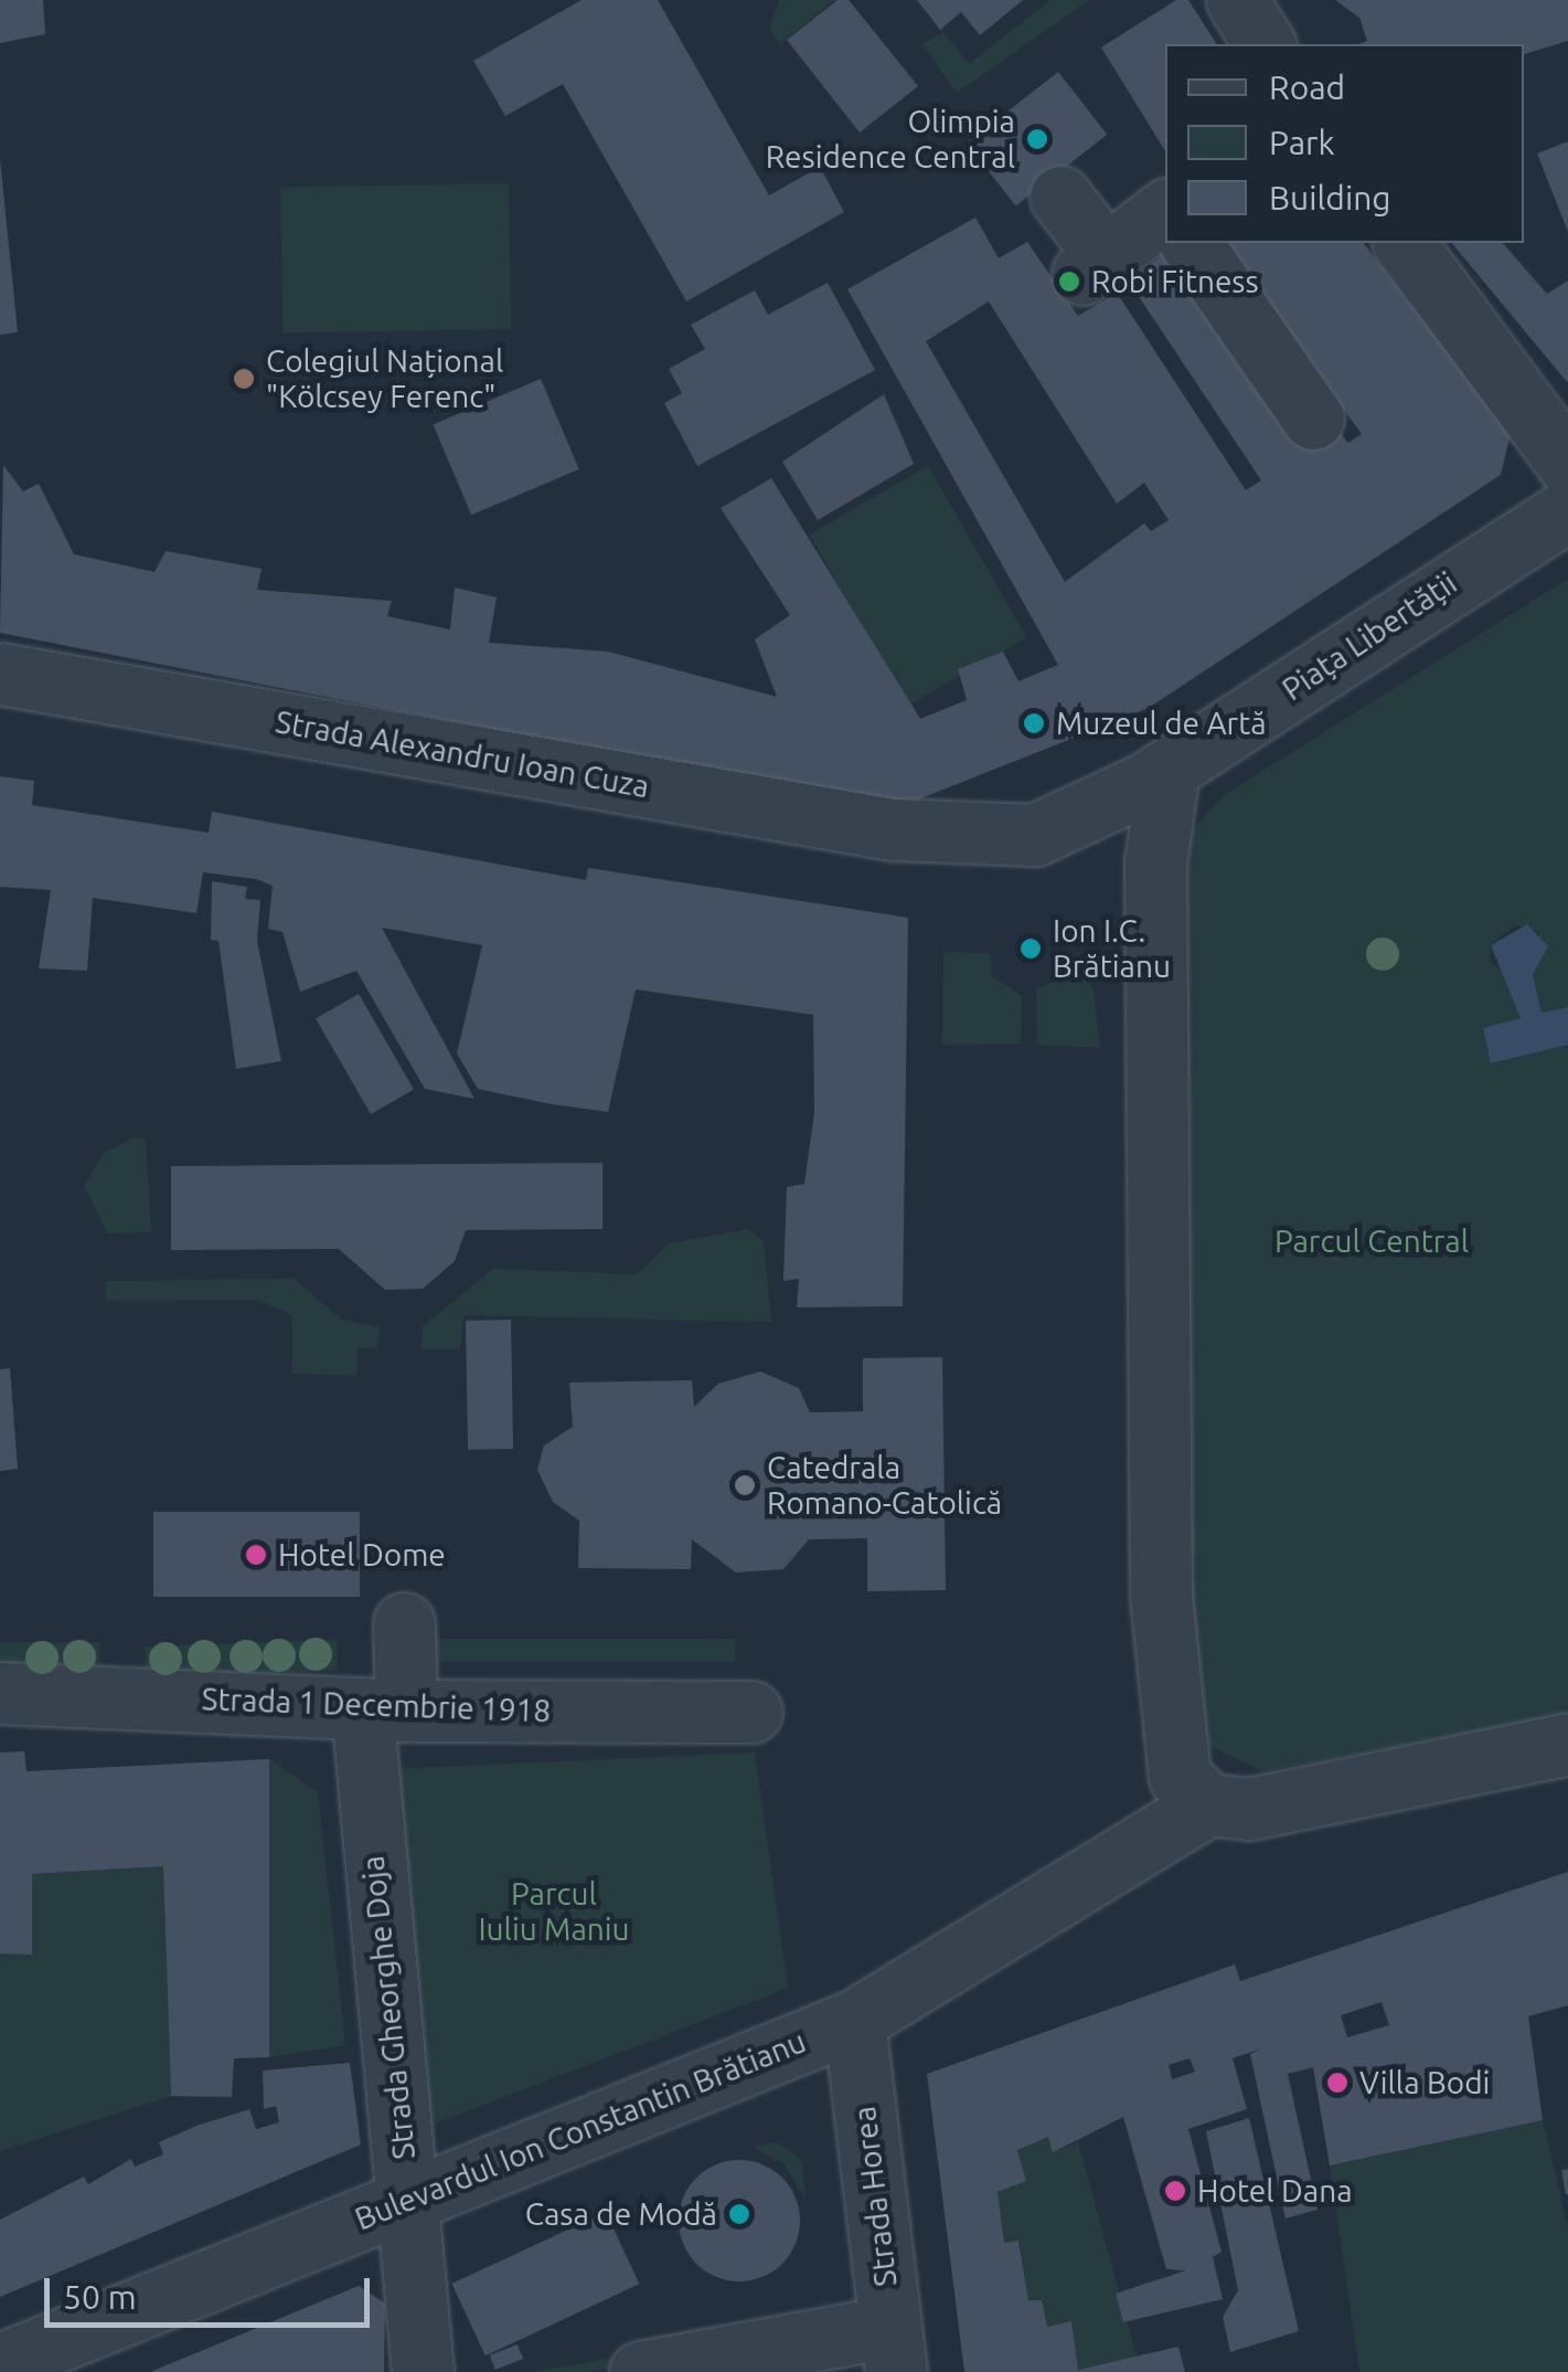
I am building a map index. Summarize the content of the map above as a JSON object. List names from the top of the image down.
{
  "streets": {
    "street": [
      "Piața Libertății",
      "Strada Alexandru Ioan Cuza",
      "Strada 1 Decembrie 1918",
      "Strada Gheorghe Doja",
      "Bulevardul Ion Constantin Brătianu",
      "Strada Horea"
    ]
  },
  "crossings": [
    ["Piața Libertății", "Strada Alexandru Ioan Cuza"],
    ["Strada 1 Decembrie 1918", "Strada Gheorghe Doja"],
    ["Strada Gheorghe Doja", "Bulevardul Ion Constantin Brătianu"],
    ["Bulevardul Ion Constantin Brătianu", "Strada Horea"]
  ],
  "parks": ["Parcul Central", "Parcul Iuliu Maniu"],
  "places": [
    "Olimpia Residence Central",
    "Robi Fitness",
    "Colegiul Național \"Kölcsey Ferenc\"",
    "Muzeul de Artă",
    "Ion I.C. Brătianu",
    "Catedrala Romano-Catolică",
    "Hotel Dome",
    "Villa Bodi",
    "Hotel Dana",
    "Casa de Modă"
  ],
  "legend": ["Road", "Park", "Building"],
  "scale_bar": "50 m"
}
